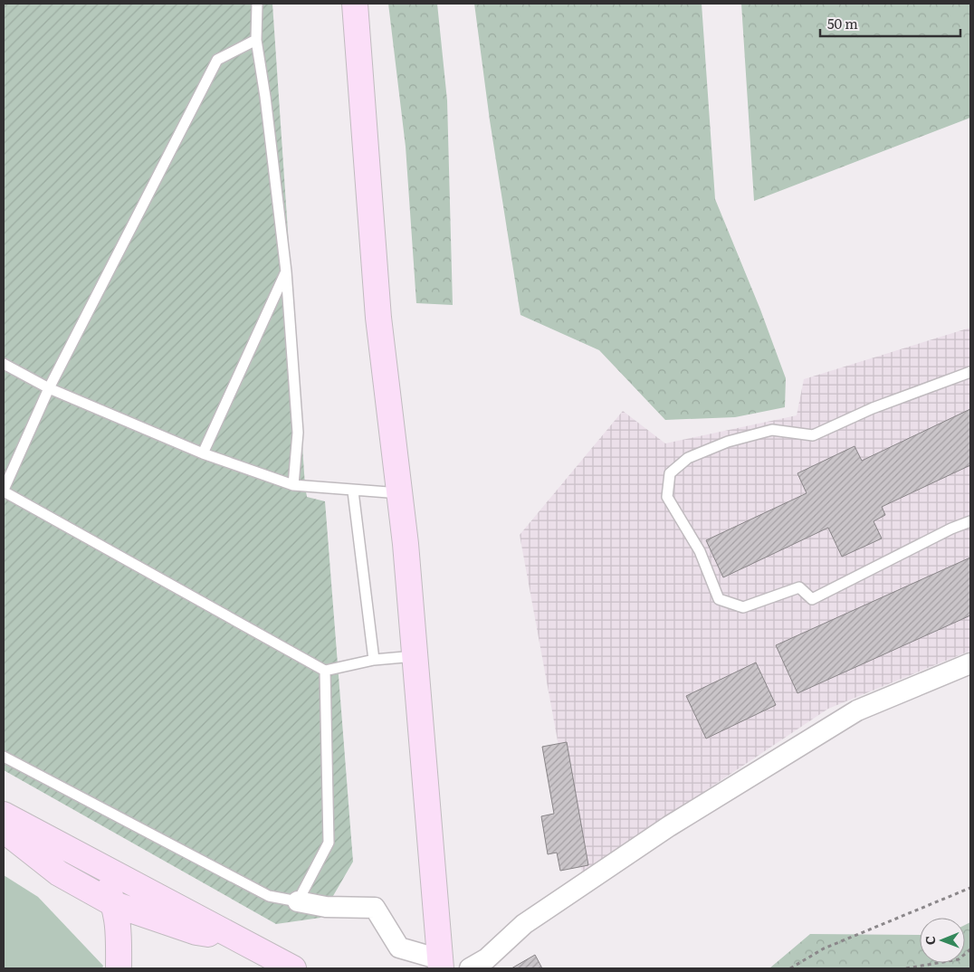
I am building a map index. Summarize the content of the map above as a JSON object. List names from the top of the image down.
{
  "scale_bar": "50 m",
  "north": "left"
}
